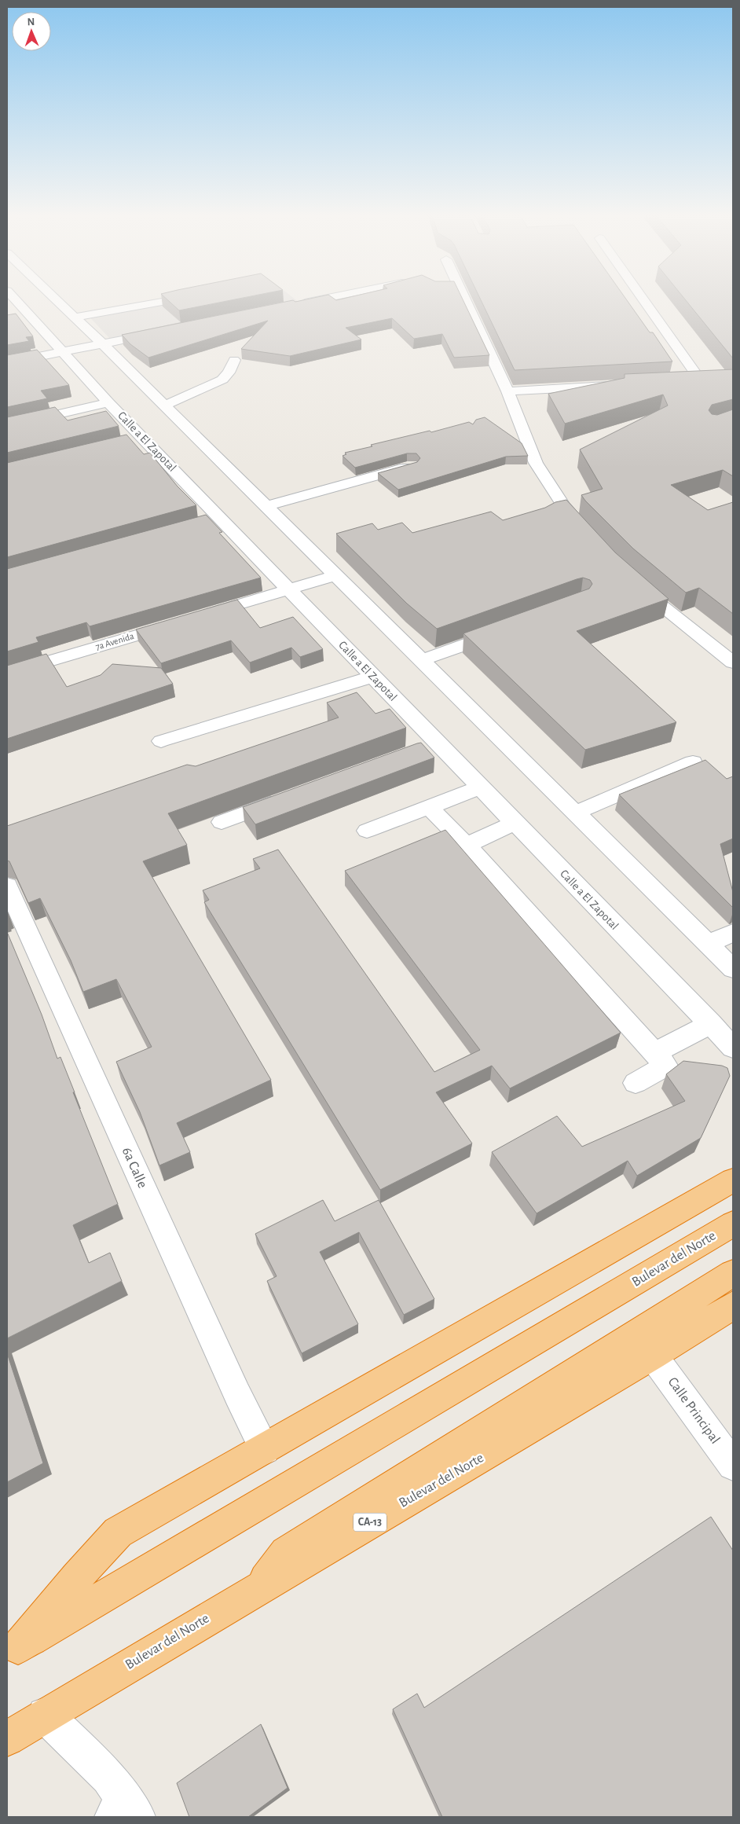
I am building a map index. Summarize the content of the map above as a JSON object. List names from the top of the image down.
{
  "streets": {
    "highway": ["Bulevar del Norte", "CA-13"],
    "street": [
      "Calle a El Zapotal",
      "7a Avenida",
      "6a Calle",
      "Calle Principal"
    ]
  },
  "crossings": [
    ["Calle a El Zapotal", "7a Avenida"],
    ["Bulevar del Norte", "Calle Principal"]
  ],
  "north": "top"
}
